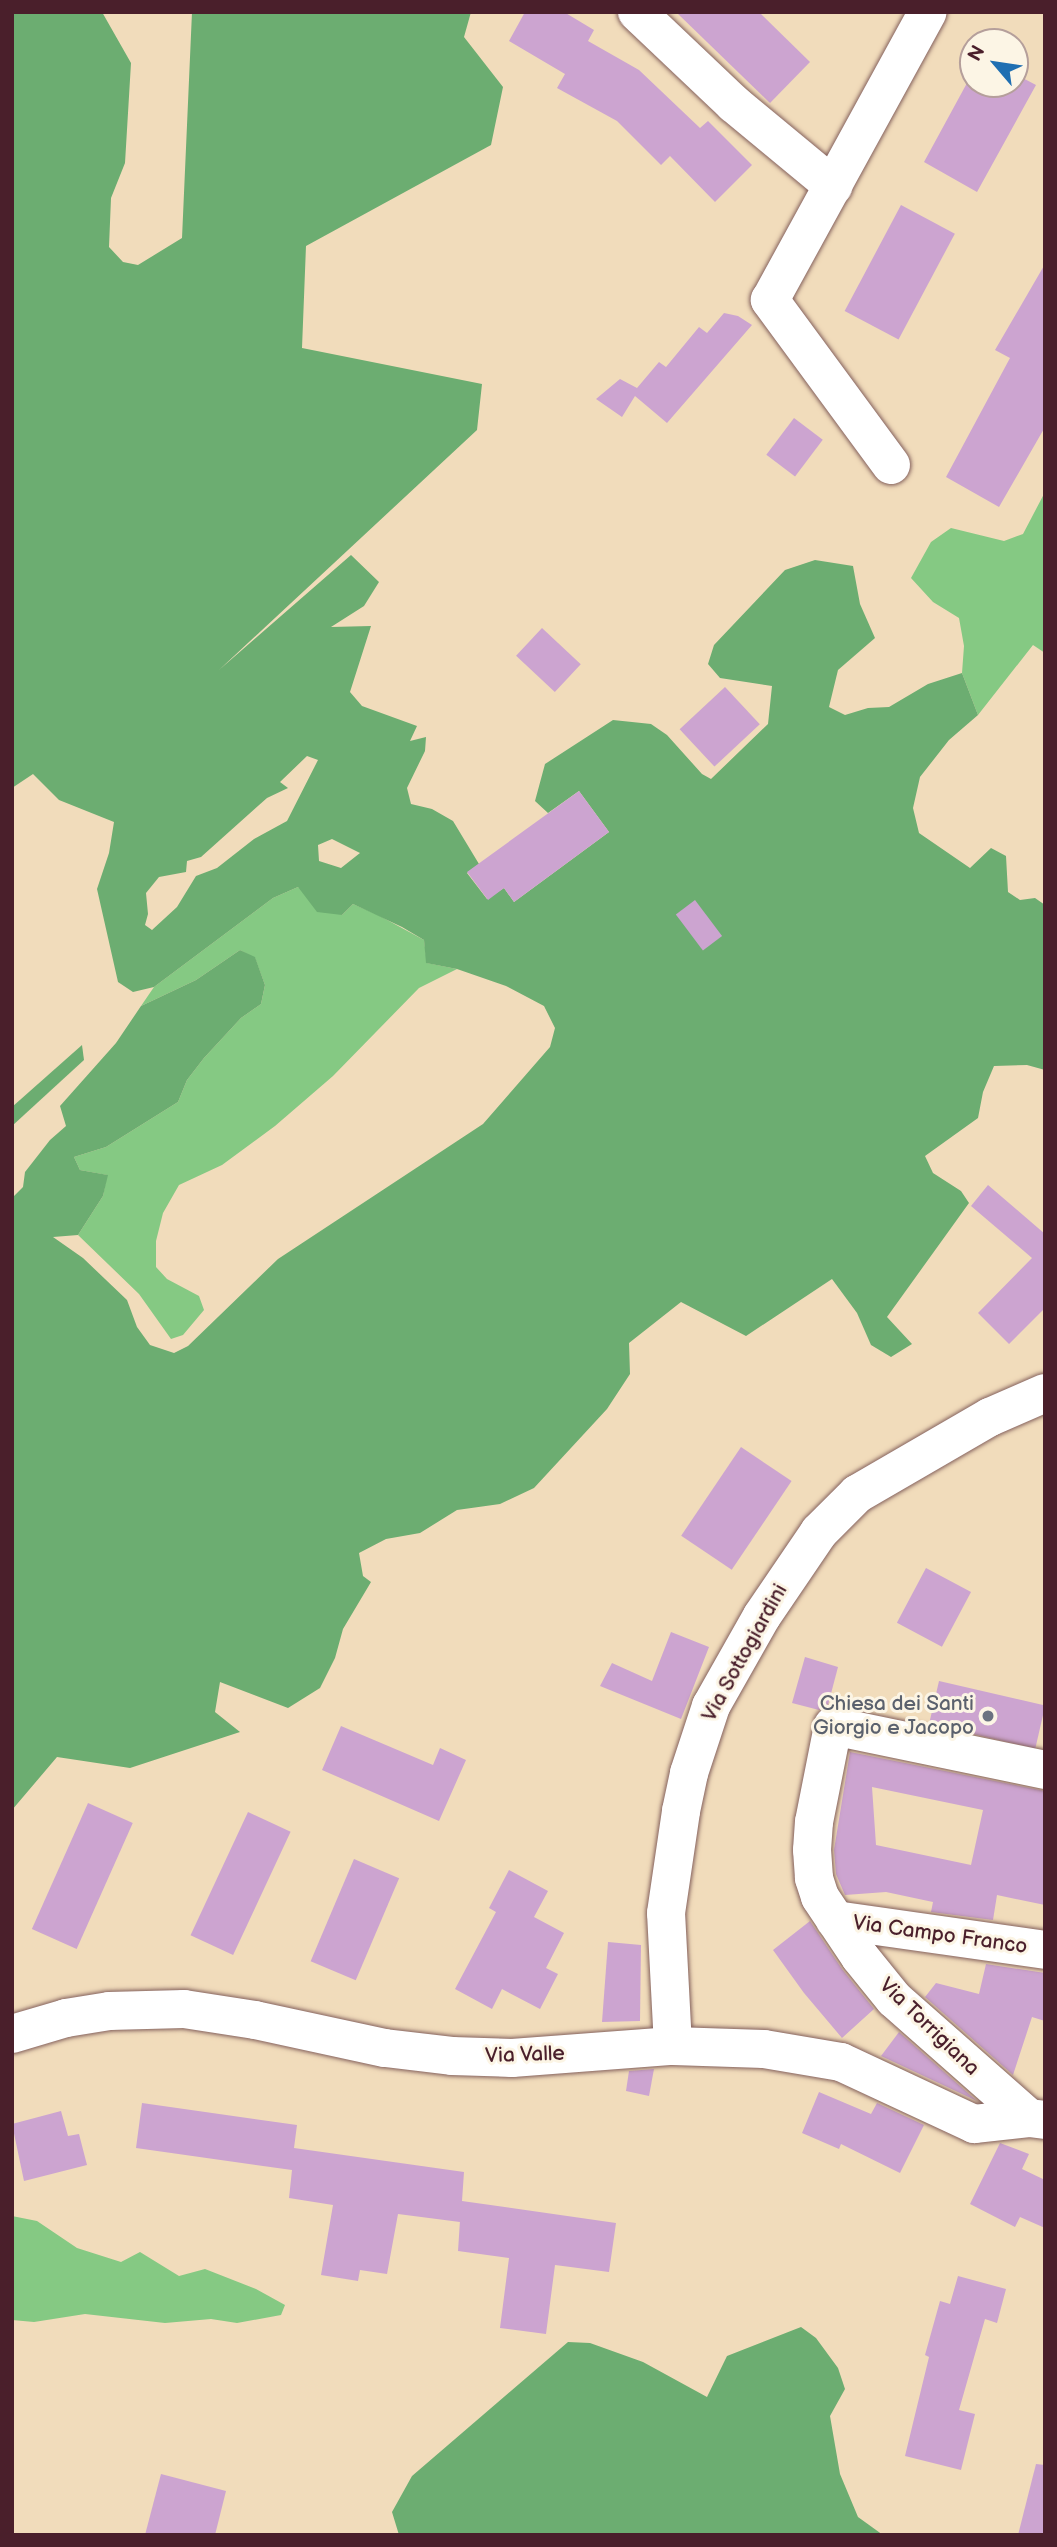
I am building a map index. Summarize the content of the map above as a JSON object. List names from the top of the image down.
{
  "streets": {
    "street": [
      "Via Sottogiardini",
      "Via Campo Franco",
      "Via Torrigiana",
      "Via Valle"
    ]
  },
  "crossings": [
    ["Via Sottogiardini", "Via Valle"],
    ["Via Campo Franco", "Via Torrigiana"],
    ["Via Torrigiana", "Via Valle"]
  ],
  "places": ["Chiesa dei Santi Giorgio e Jacopo"],
  "north": "top left"
}
